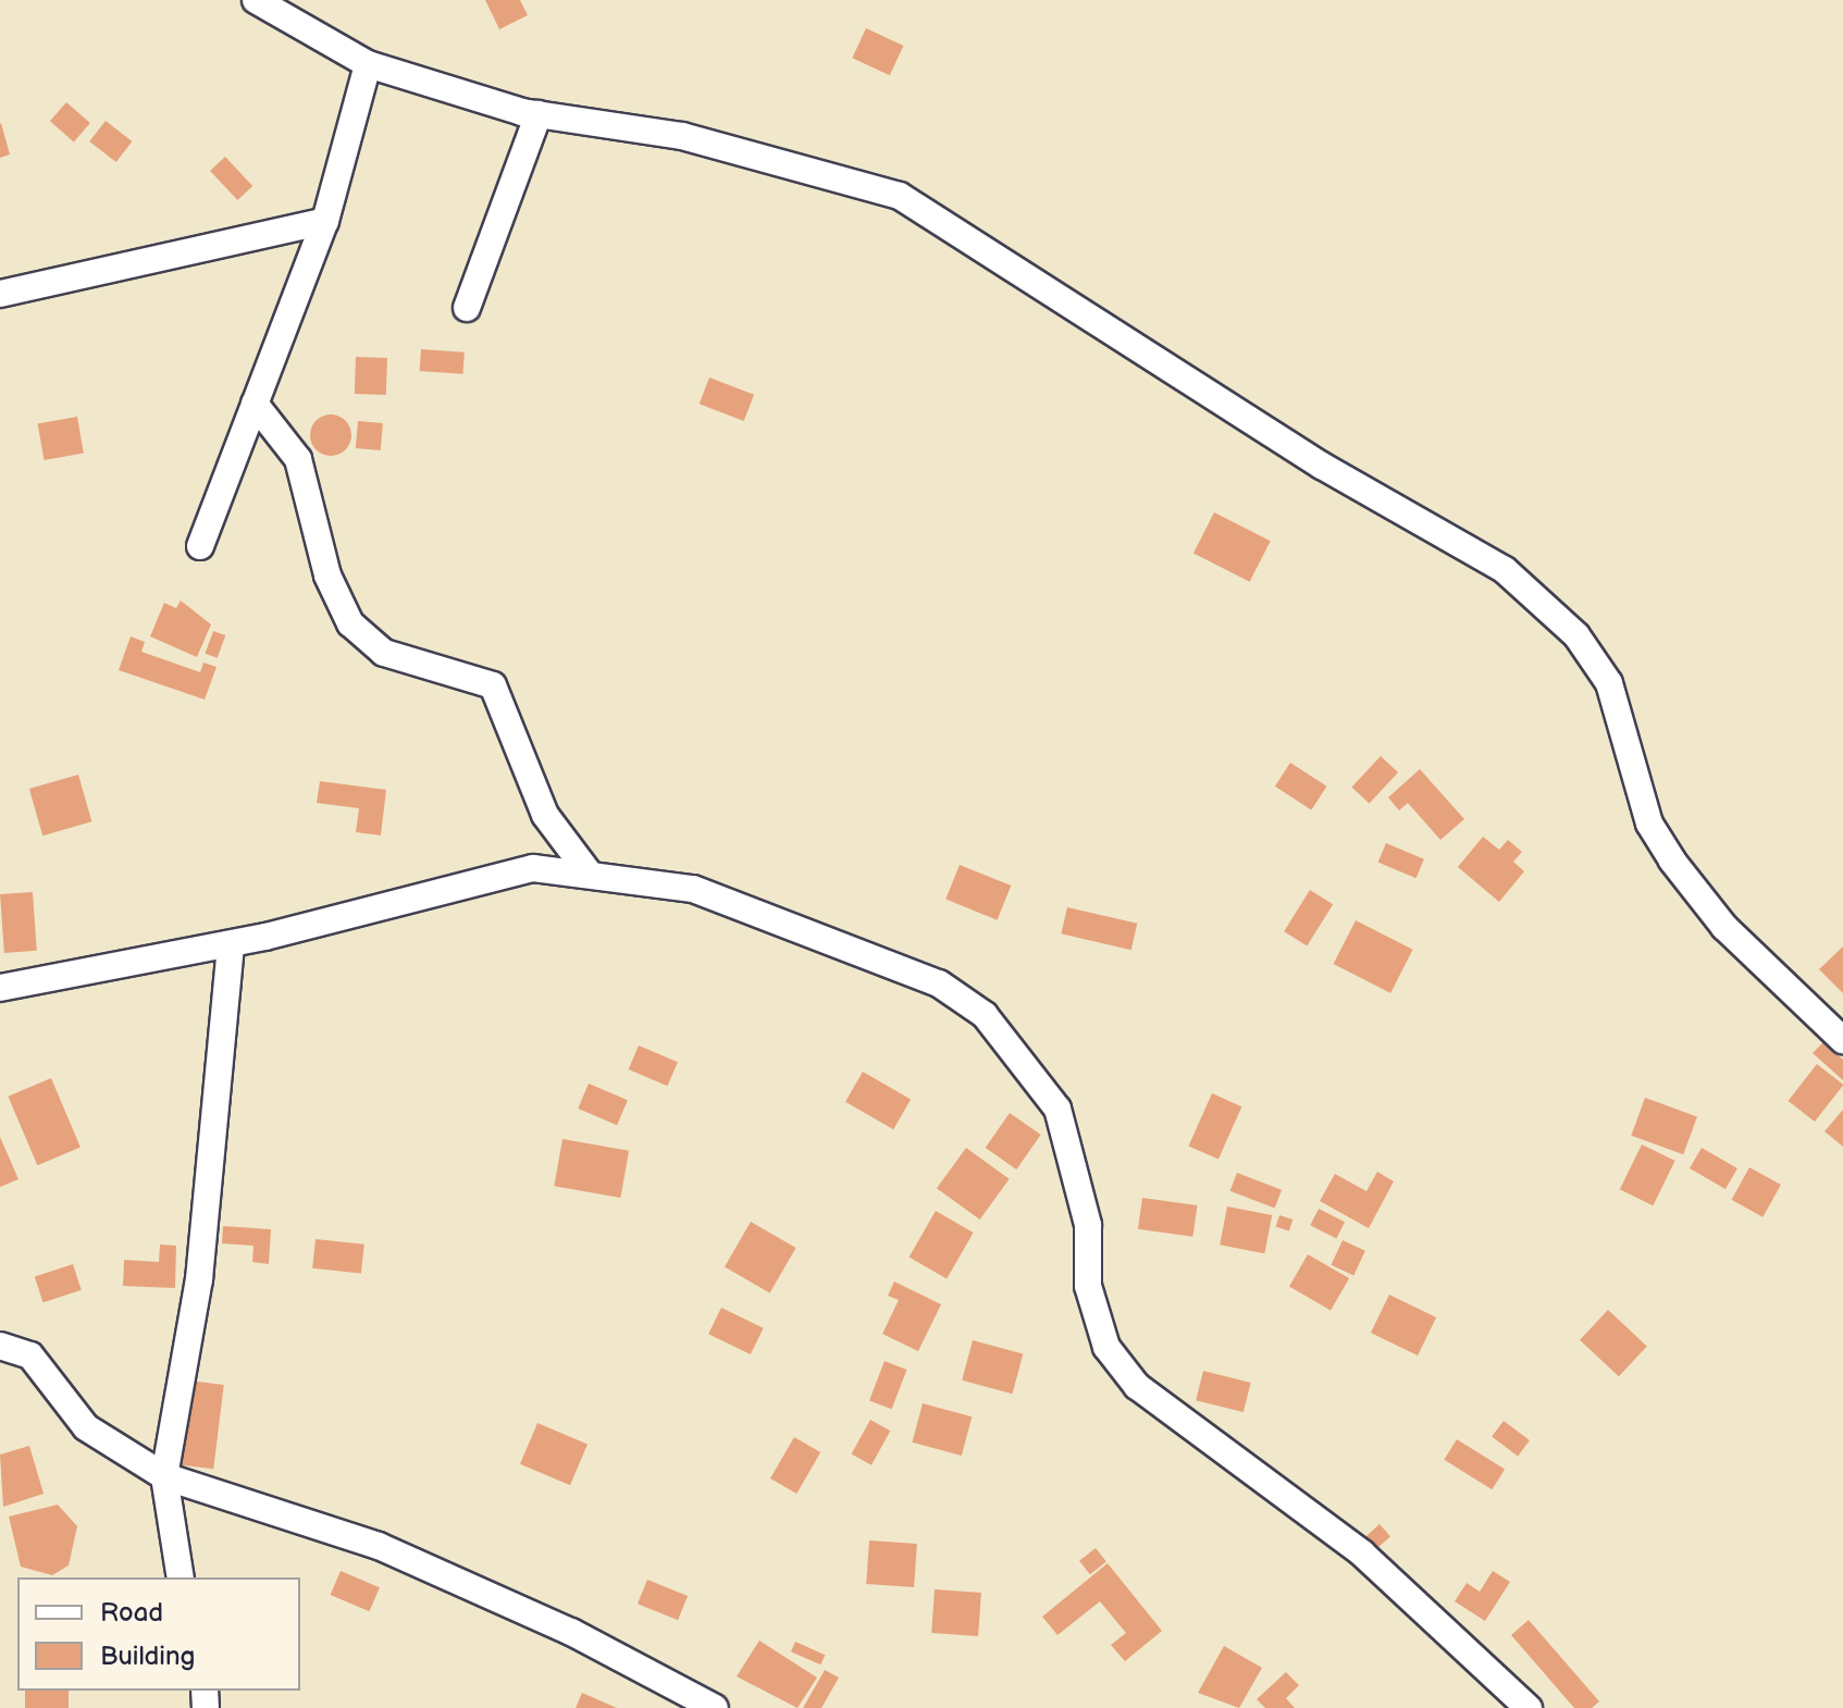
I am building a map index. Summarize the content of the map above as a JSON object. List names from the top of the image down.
{
  "legend": ["Road", "Building"]
}
